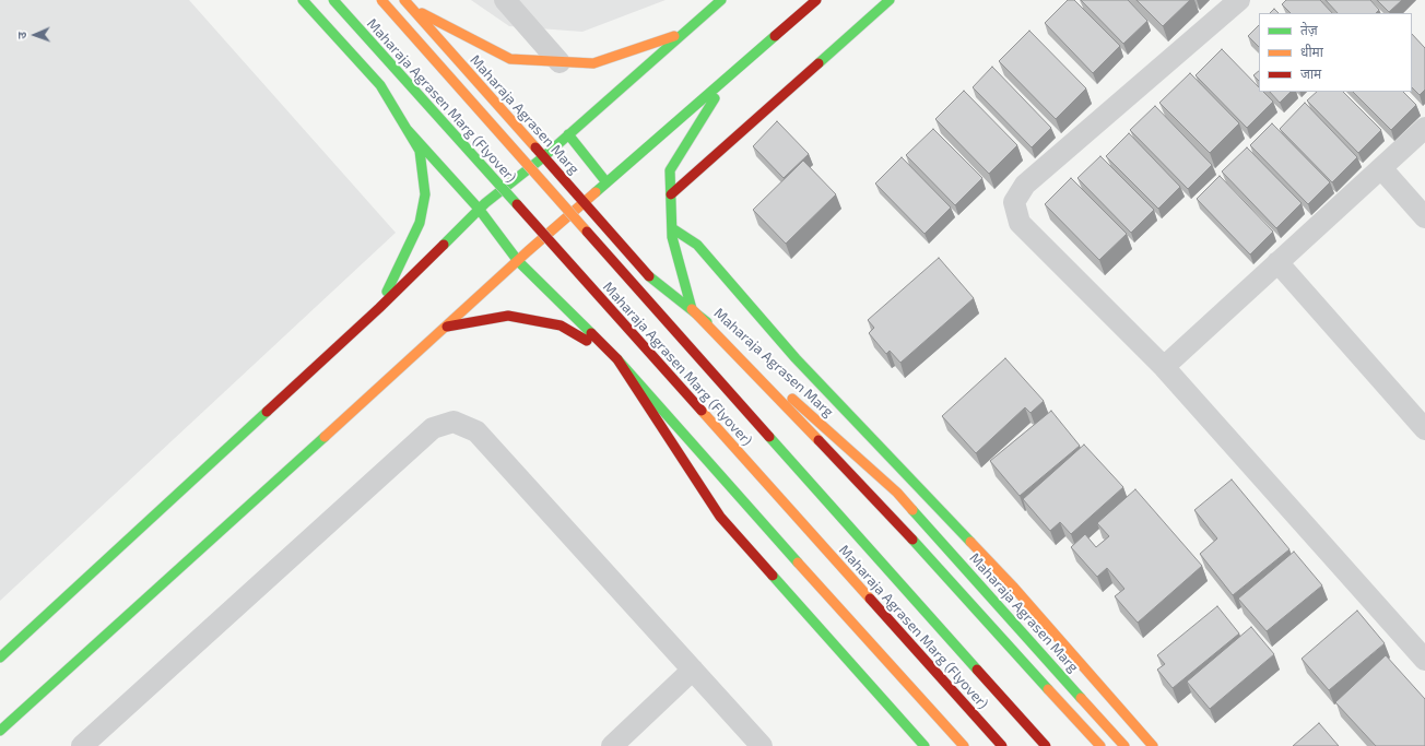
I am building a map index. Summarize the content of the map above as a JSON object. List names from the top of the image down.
{
  "streets": {
    "main road": ["Maharaja Agrasen Marg (Flyover)", "Maharaja Agrasen Marg"]
  },
  "legend": ["तेज़", "धीमा", "जाम"],
  "north": "left"
}
